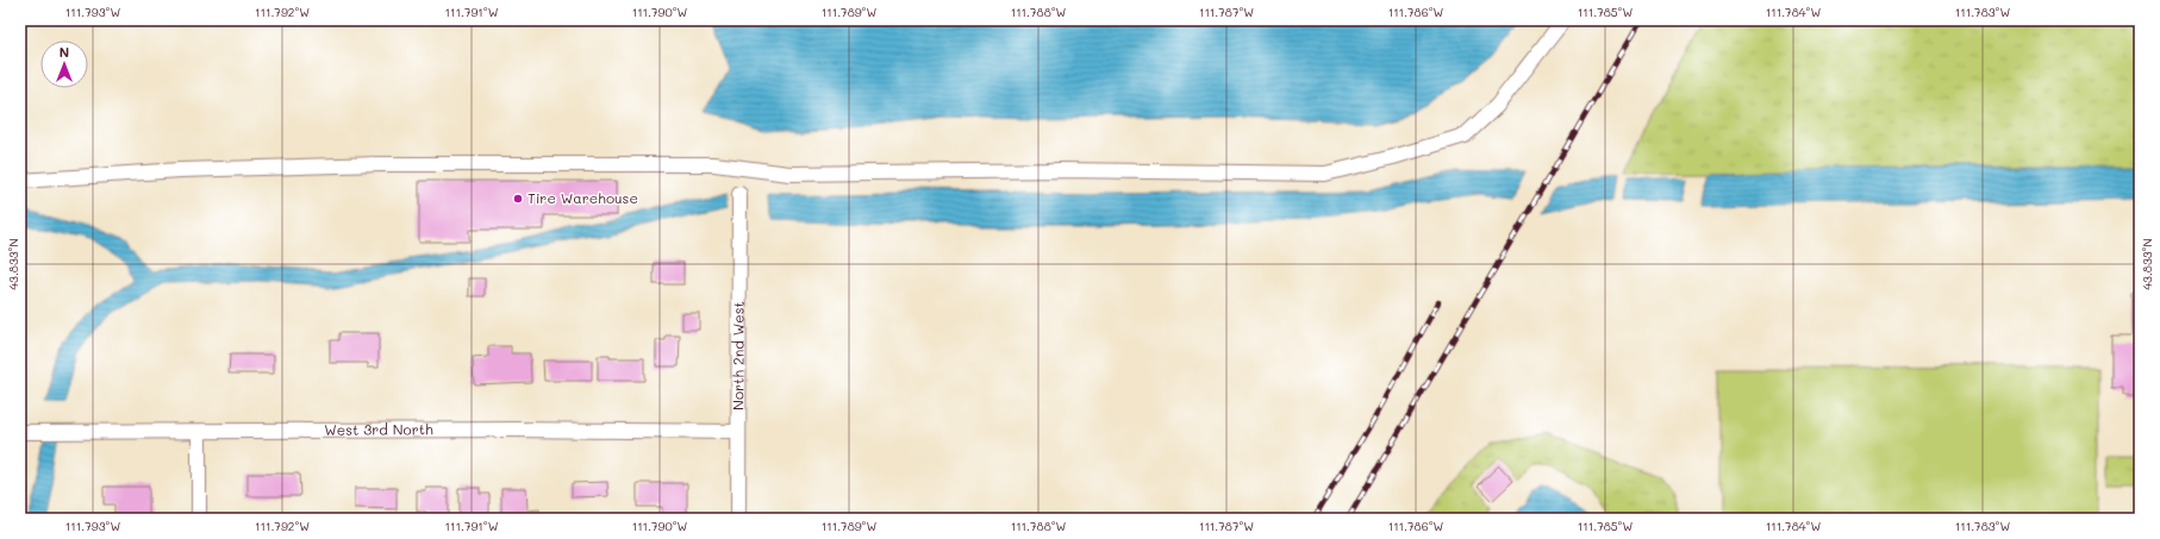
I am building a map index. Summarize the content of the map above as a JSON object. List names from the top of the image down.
{
  "streets": {
    "street": ["North 2nd West", "West 3rd North"]
  },
  "crossings": [
    ["North 2nd West", "West 3rd North"]
  ],
  "places": ["Tire Warehouse"],
  "north": "top",
  "coordinates": [
    "111.793°W",
    "111.792°W",
    "111.791°W",
    "111.790°W",
    "111.789°W",
    "111.788°W",
    "111.787°W",
    "111.786°W",
    "111.785°W",
    "111.784°W",
    "111.783°W",
    "43.833°N"
  ]
}
